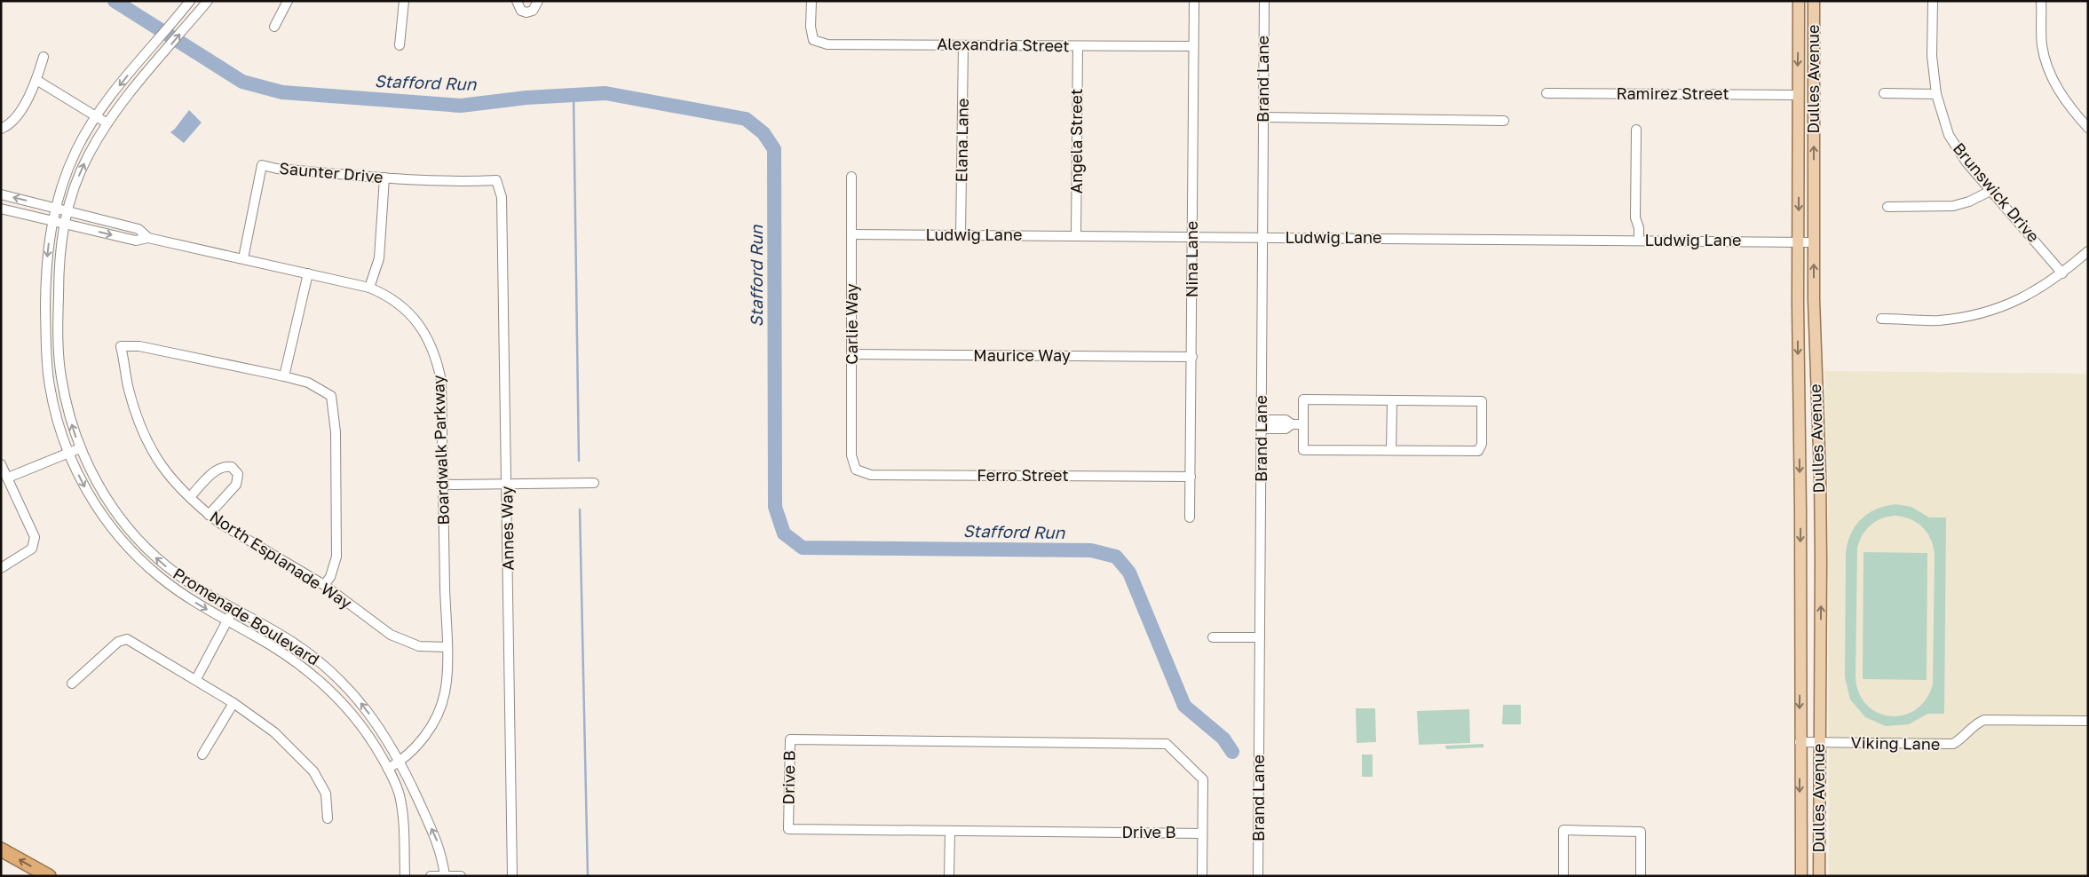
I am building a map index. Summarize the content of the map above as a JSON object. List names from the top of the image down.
{
  "streets": {
    "main road": ["Dulles Avenue"],
    "street": [
      "Alexandria Street",
      "Brand Lane",
      "Ramirez Street",
      "Elana Lane",
      "Angela Street",
      "Saunter Drive",
      "Brunswick Drive",
      "Ludwig Lane",
      "Nina Lane",
      "Carlie Way",
      "Maurice Way",
      "Boardwalk Parkway",
      "Ferro Street",
      "Annes Way",
      "North Esplanade Way",
      "Promenade Boulevard",
      "Viking Lane",
      "Drive B"
    ]
  },
  "crossings": [
    ["Alexandria Street", "Elana Lane"],
    ["Alexandria Street", "Angela Street"],
    ["Alexandria Street", "Nina Lane"],
    ["Brand Lane", "Ludwig Lane"],
    ["Dulles Avenue", "Ramirez Street"],
    ["Dulles Avenue", "Ludwig Lane"],
    ["Dulles Avenue", "Viking Lane"],
    ["Elana Lane", "Ludwig Lane"],
    ["Angela Street", "Ludwig Lane"],
    ["Saunter Drive", "Boardwalk Parkway"],
    ["Saunter Drive", "Annes Way"],
    ["Ludwig Lane", "Nina Lane"],
    ["Ludwig Lane", "Carlie Way"],
    ["Nina Lane", "Maurice Way"],
    ["Nina Lane", "Ferro Street"],
    ["Carlie Way", "Maurice Way"],
    ["Carlie Way", "Ferro Street"],
    ["Boardwalk Parkway", "North Esplanade Way"],
    ["Boardwalk Parkway", "Promenade Boulevard"]
  ],
  "water": ["Stafford Run"]
}
